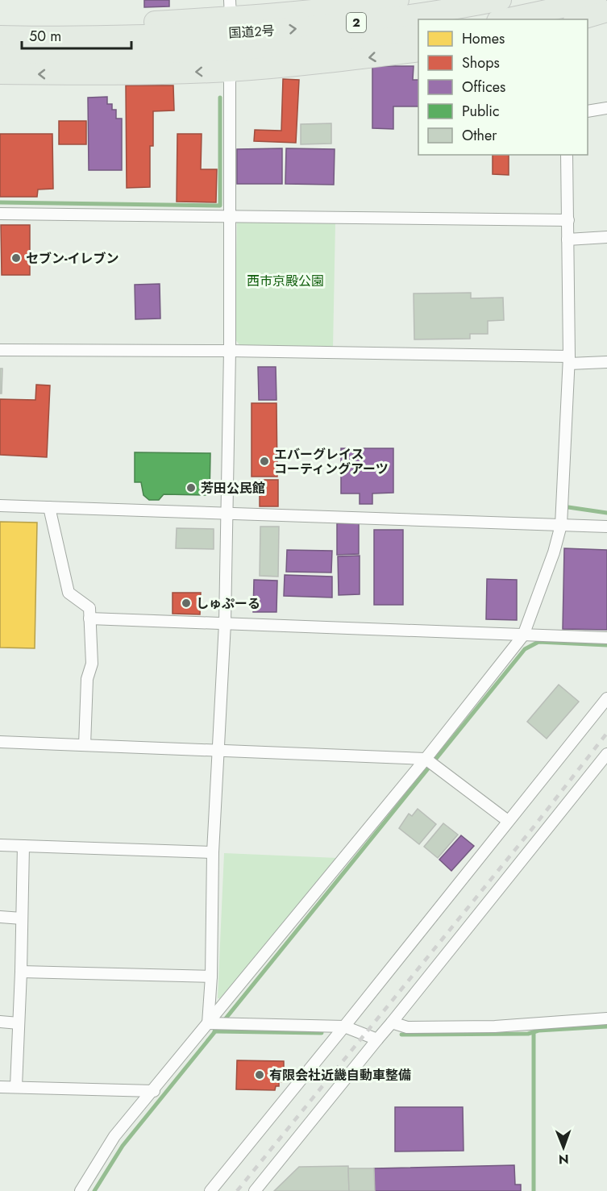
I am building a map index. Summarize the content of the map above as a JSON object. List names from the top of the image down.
{
  "streets": {
    "highway": ["2", "国道2号"]
  },
  "parks": ["西市京殿公園"],
  "places": [
    "セブン-イレブン",
    "エバーグレイス コーティングアーツ",
    "芳田公民館",
    "しゅぷーる",
    "有限会社近畿自動車整備"
  ],
  "legend": [
    "Homes",
    "Shops",
    "Offices",
    "Public",
    "Other"
  ],
  "scale_bar": "50 m",
  "north": "bottom"
}
